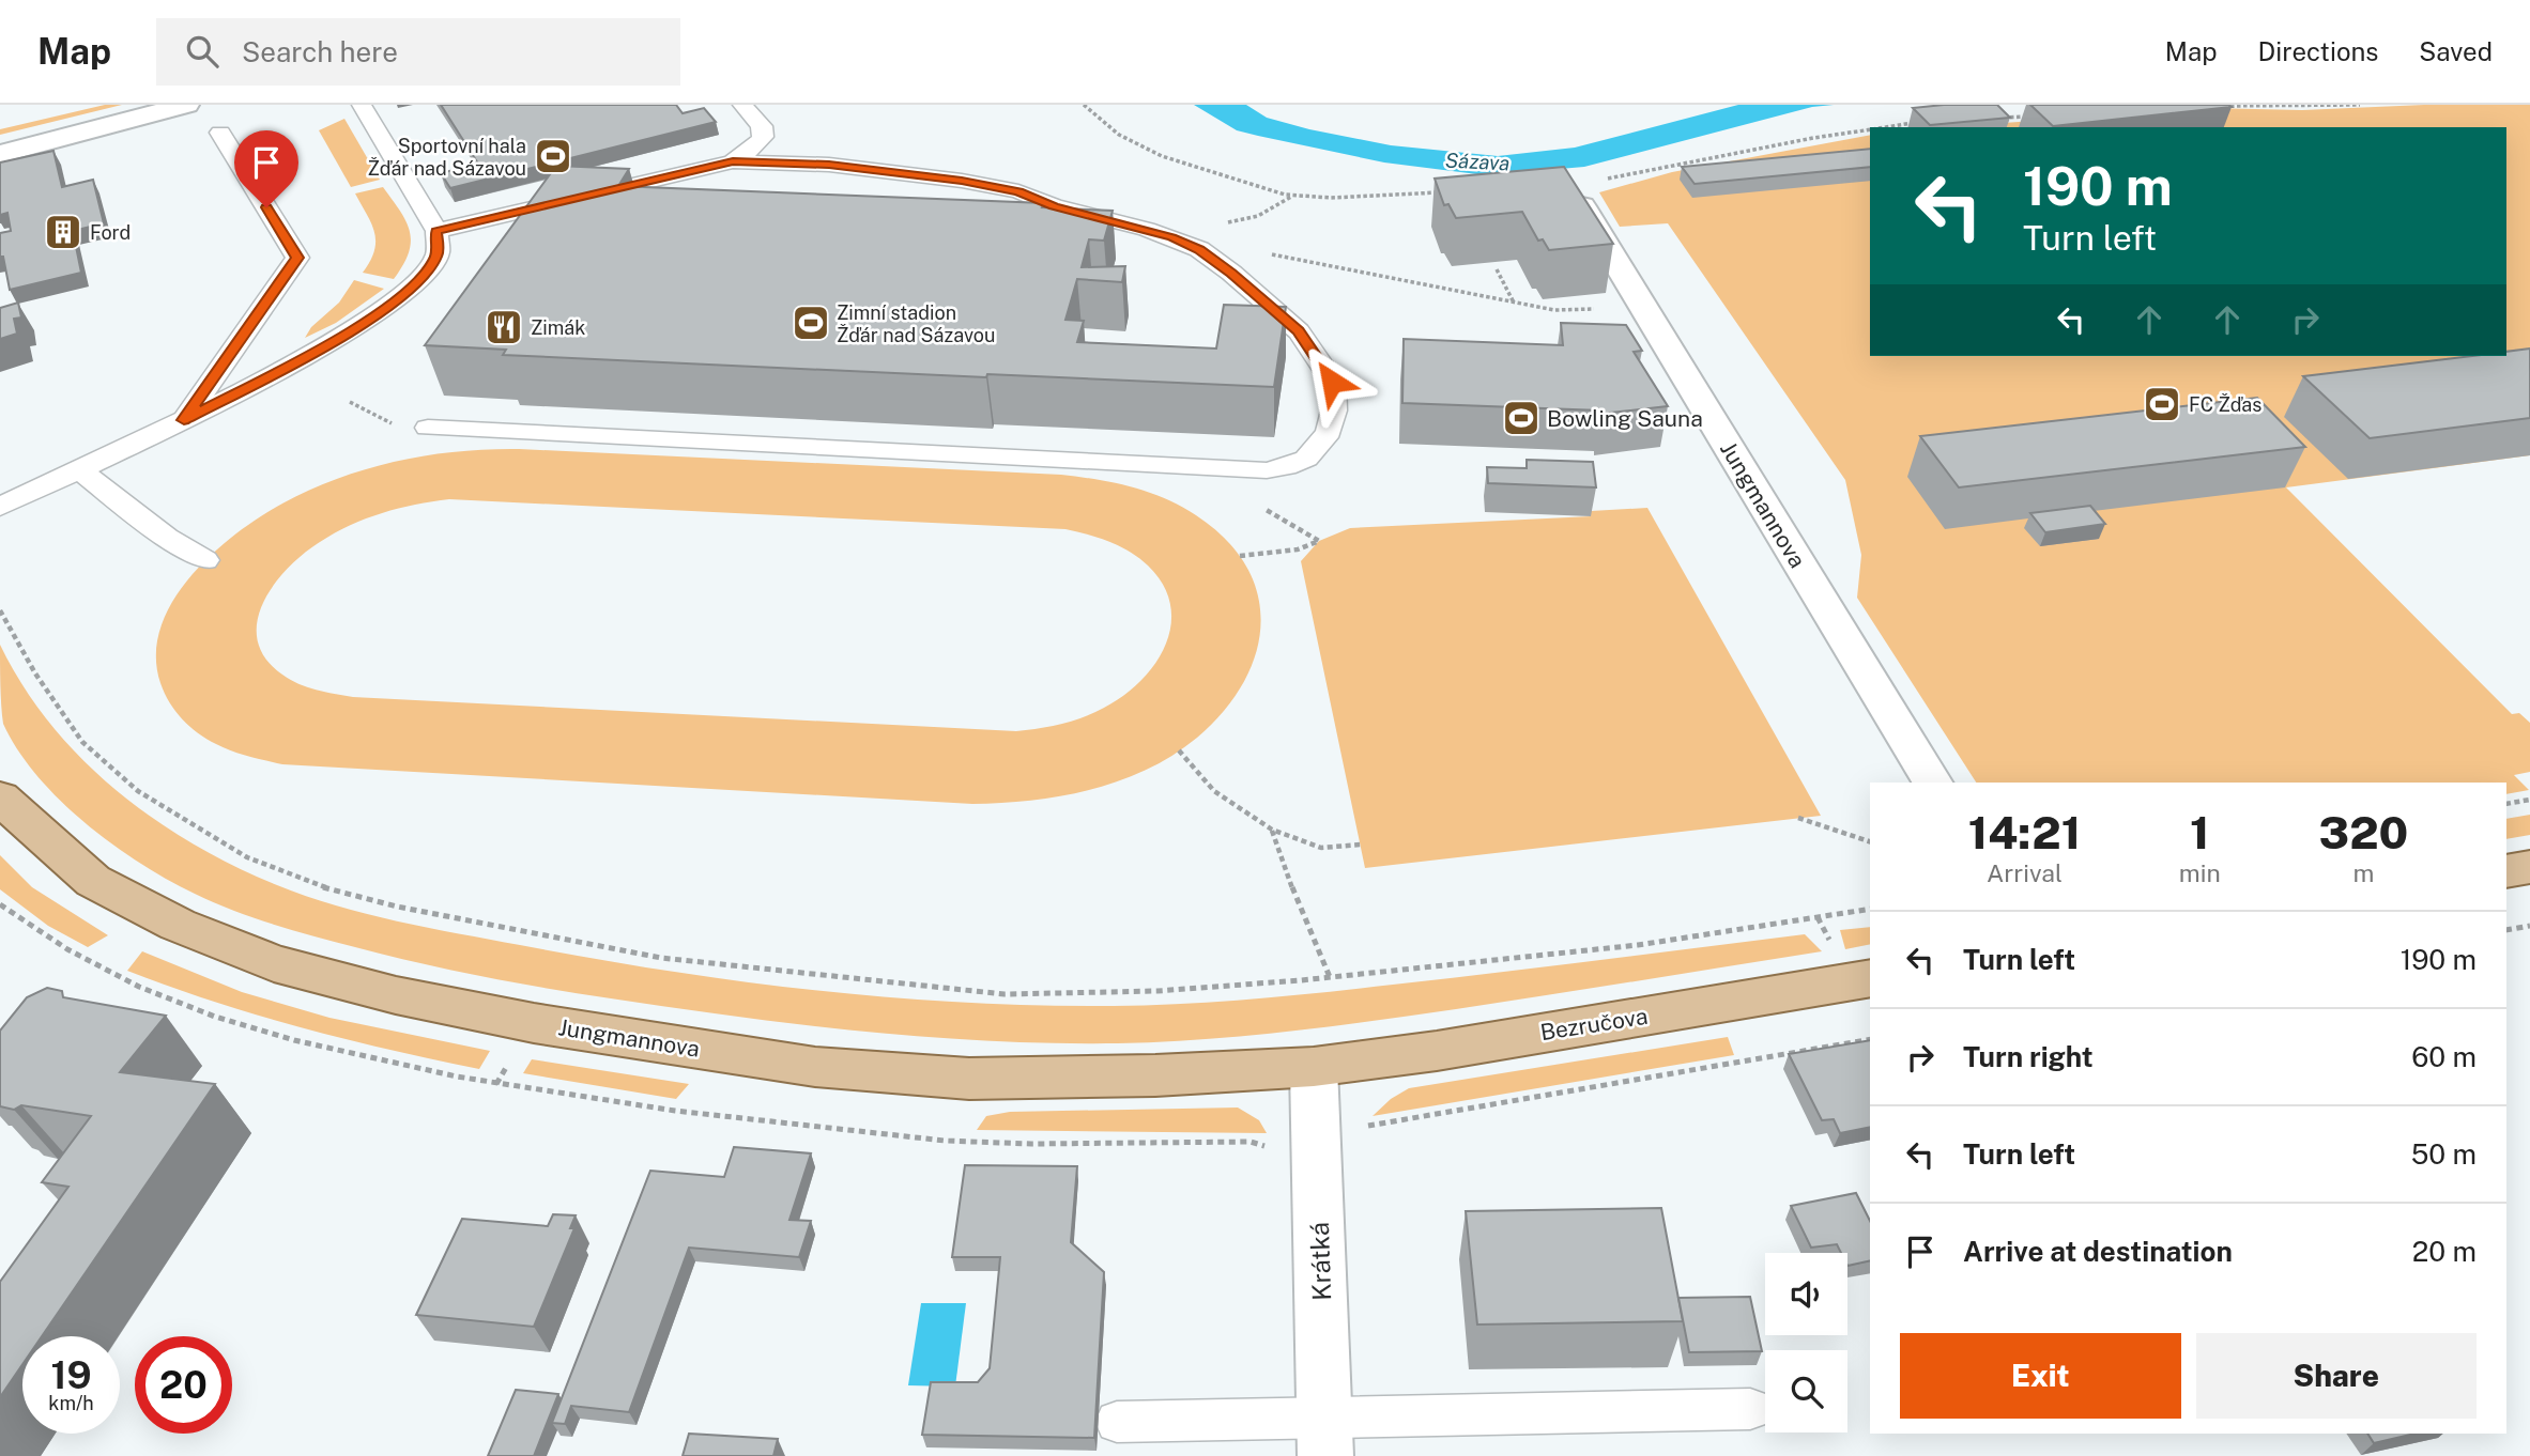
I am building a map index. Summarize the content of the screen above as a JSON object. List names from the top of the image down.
{
  "streets": {
    "main road": ["Jungmannova", "Bezručova"],
    "street": ["Krátká"]
  },
  "crossings": [
    ["Jungmannova", "Bezručova"],
    ["Jungmannova", "Krátká"],
    ["Bezručova", "Krátká"]
  ],
  "water": ["Sázava"],
  "places": {
    "sports": [
      "Sportovní hala Žďár nad Sázavou",
      "Zimní stadion Žďár nad Sázavou",
      "FC Žďas",
      "Bowling Sauna"
    ],
    "building": ["Ford"],
    "restaurant": ["Zimák"]
  },
  "page": {
    "header": "Map",
    "search": "Search here",
    "nav": ["Map", "Directions", "Saved"],
    "turn": ["190 m", "Turn left"],
    "eta": [
      "14:21",
      "Arrival",
      "1",
      "min",
      "320",
      "m"
    ],
    "list": [
      {
        "name": "Turn left",
        "value": "190 m"
      },
      {
        "name": "Turn right",
        "value": "60 m"
      },
      {
        "name": "Turn left",
        "value": "50 m"
      },
      {
        "name": "Arrive at destination",
        "value": "20 m"
      }
    ],
    "buttons": ["Exit", "Share"],
    "speed": "19 km/h",
    "limit": "20"
  }
}
